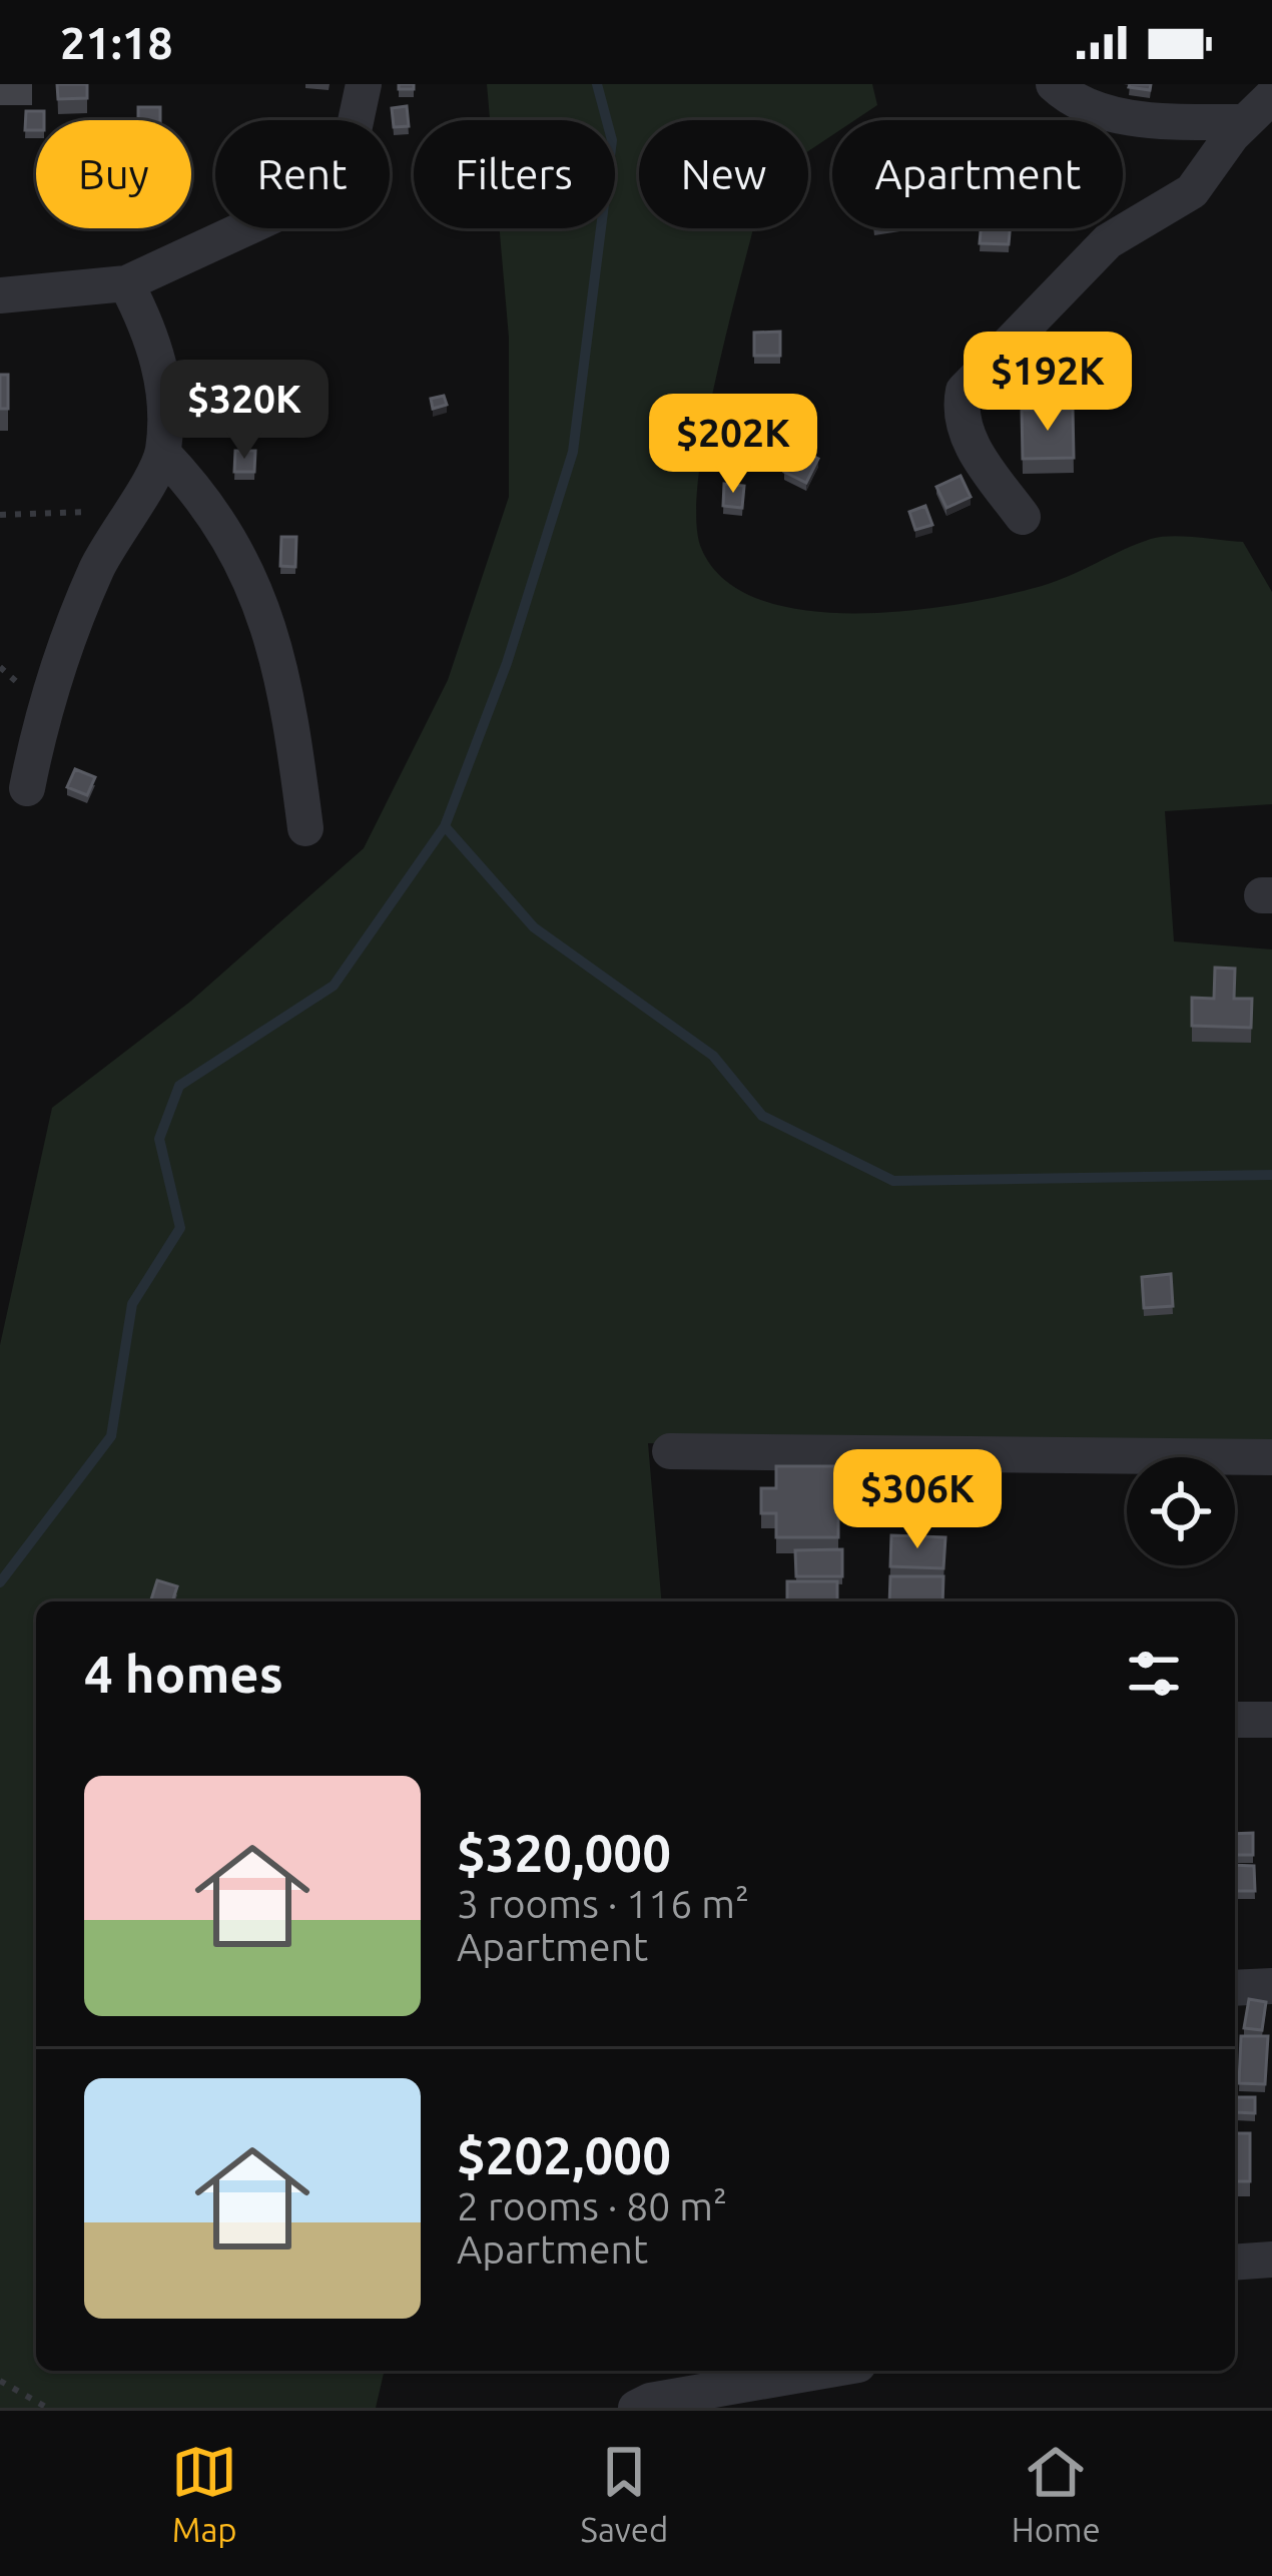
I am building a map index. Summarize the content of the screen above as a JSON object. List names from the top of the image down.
{
  "page": {
    "status": "21:18",
    "chip": [
      "Buy",
      "Rent",
      "Filters",
      "New",
      "Apartment"
    ],
    "price": [
      "$192K",
      "$320K",
      "$202K",
      "$306K"
    ],
    "heading": "4 homes",
    "list": [
      {
        "name": "$320,000",
        "note": "3 rooms · 116 m² · Apartment"
      },
      {
        "name": "$202,000",
        "note": "2 rooms · 80 m² · Apartment"
      }
    ],
    "tabs": ["Map", "Saved", "Home"]
  }
}
